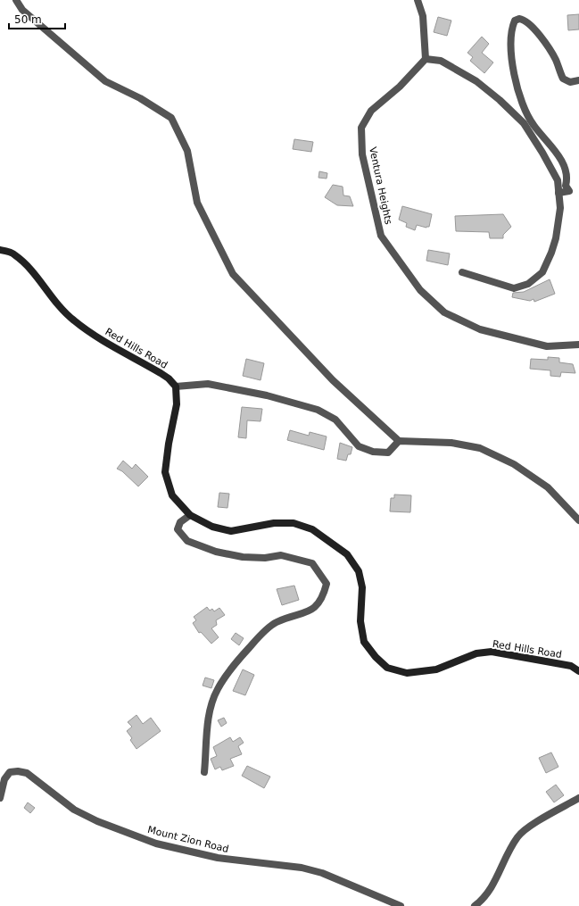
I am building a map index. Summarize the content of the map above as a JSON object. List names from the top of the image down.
{
  "streets": {
    "main road": ["Red Hills Road"],
    "street": ["Ventura Heights", "Mount Zion Road"]
  },
  "scale_bar": "50 m"
}
